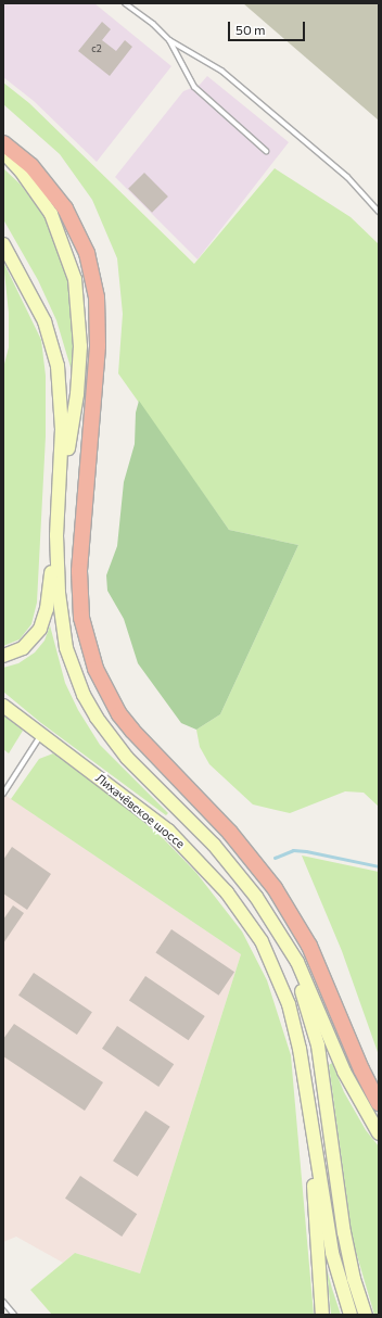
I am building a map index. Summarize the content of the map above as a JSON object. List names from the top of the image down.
{
  "streets": {
    "main road": ["Лихачёвское шоссе"]
  },
  "house_numbers": ["с2"],
  "scale_bar": "50 m"
}
